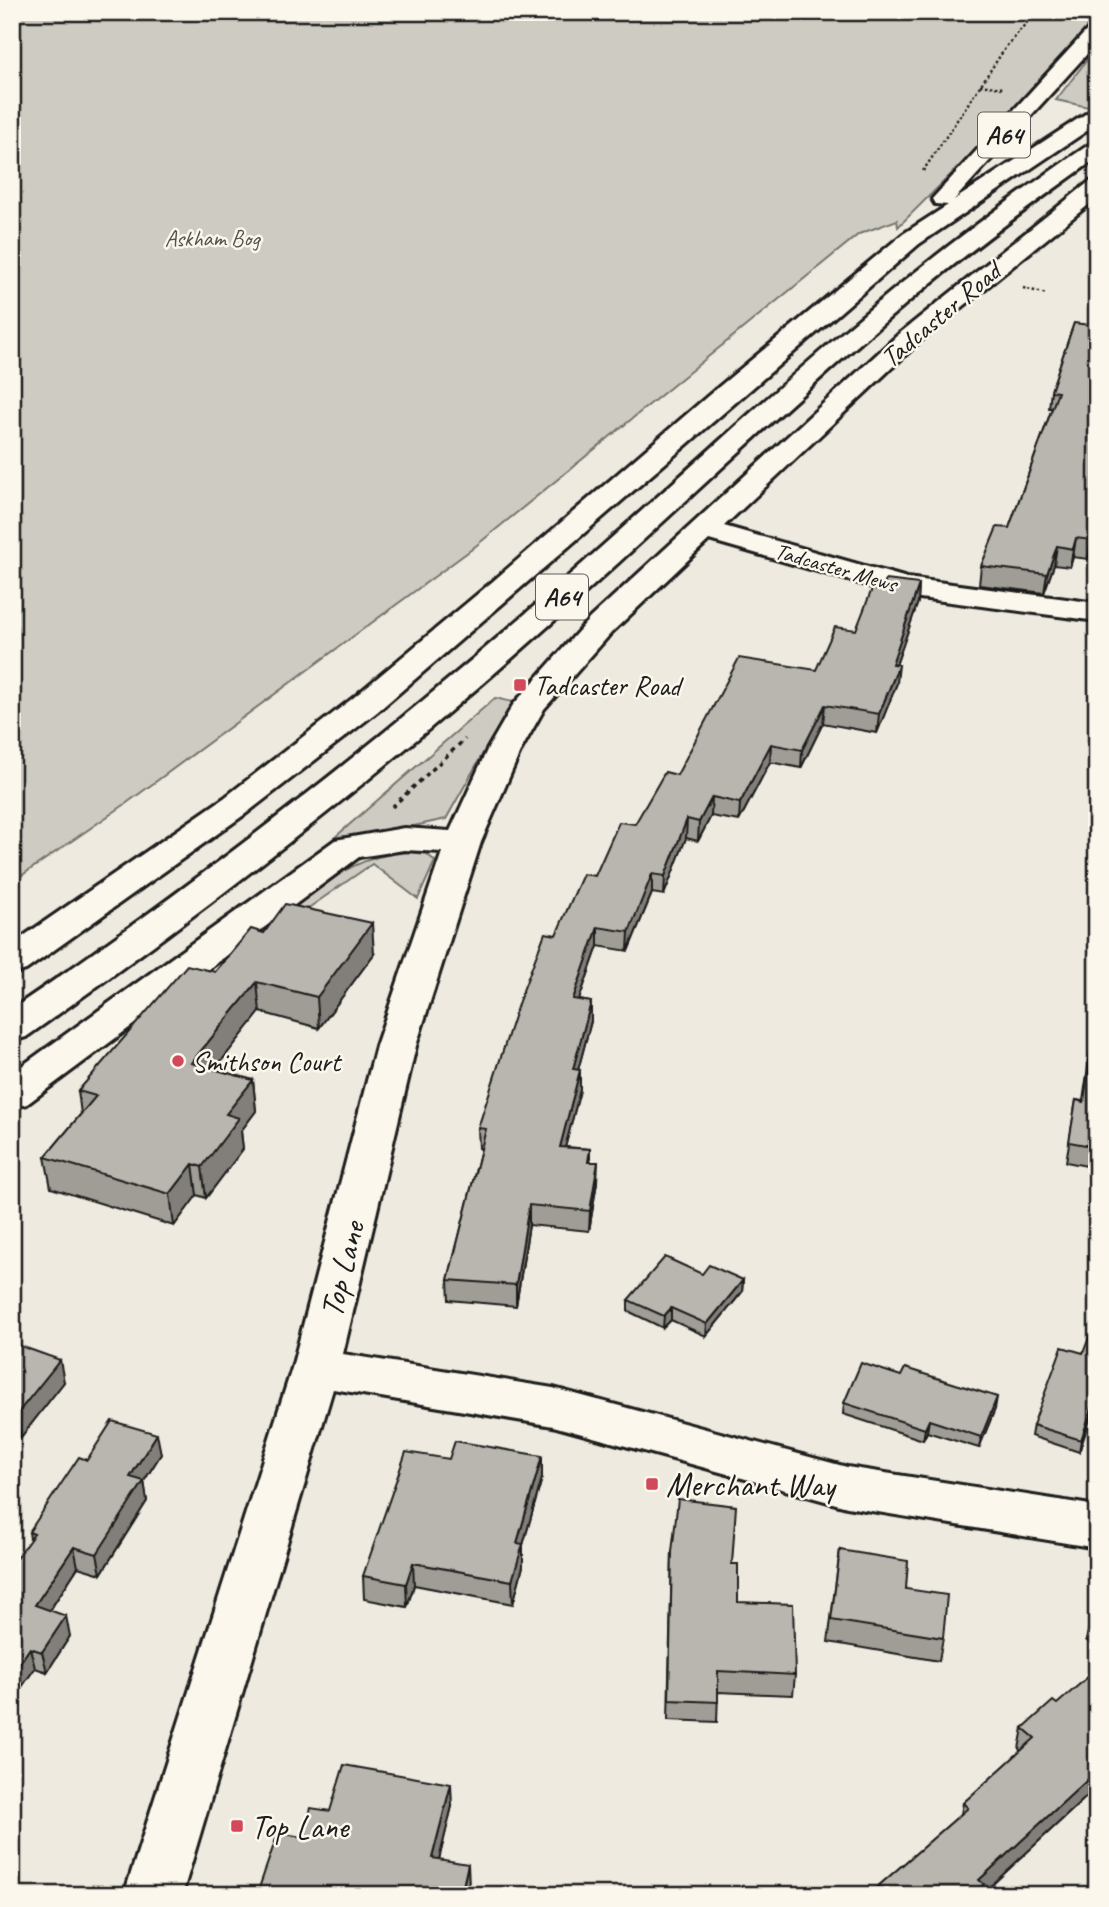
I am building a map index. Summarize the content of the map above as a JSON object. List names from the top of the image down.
{
  "streets": {
    "main road": [
      "A64",
      "Tadcaster Road",
      "Tadcaster Mews",
      "Top Lane"
    ]
  },
  "crossings": [
    ["Tadcaster Road", "Tadcaster Mews"],
    ["Tadcaster Road", "Top Lane"]
  ],
  "parks": ["Askham Bog"],
  "places": {
    "transit": ["Tadcaster Road", "Merchant Way", "Top Lane"],
    "other": ["Smithson Court"]
  }
}
